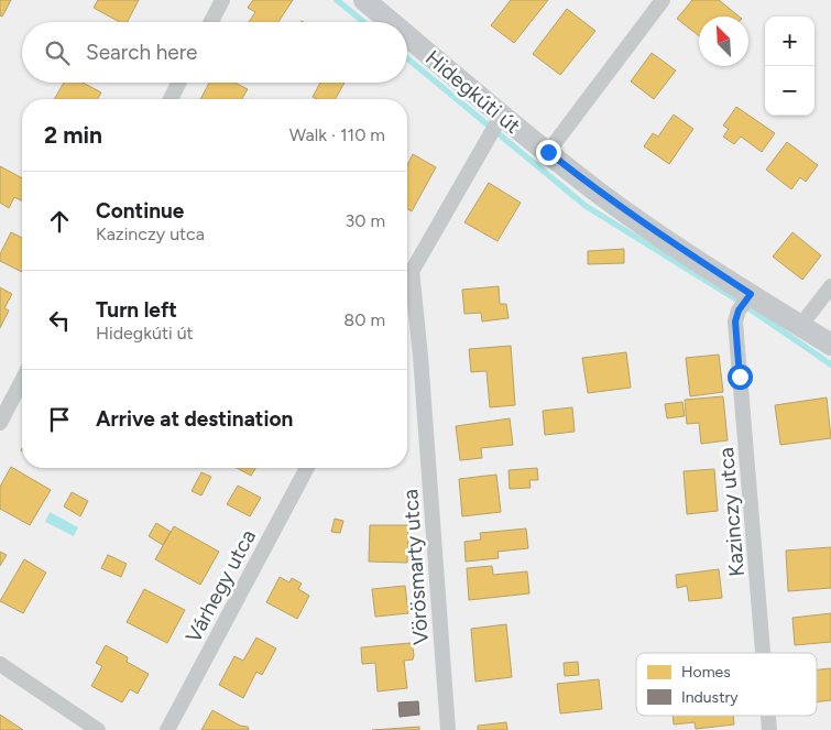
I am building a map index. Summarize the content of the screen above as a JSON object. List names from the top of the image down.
{
  "streets": {
    "main road": ["Hidegkúti út"],
    "street": ["Kazinczy utca", "Vörösmarty utca", "Várhegy utca"]
  },
  "crossings": [
    ["Hidegkúti út", "Kazinczy utca"]
  ],
  "legend": ["Homes", "Industry"],
  "north": "top left",
  "page": {
    "map_buttons": ["+", "−"],
    "search": "Search here",
    "heading": ["2 min", "Walk · 110 m"],
    "list": [
      ["Continue", "Kazinczy utca", "30 m"],
      ["Turn left", "Hidegkúti út", "80 m"],
      "Arrive at destination"
    ]
  }
}
